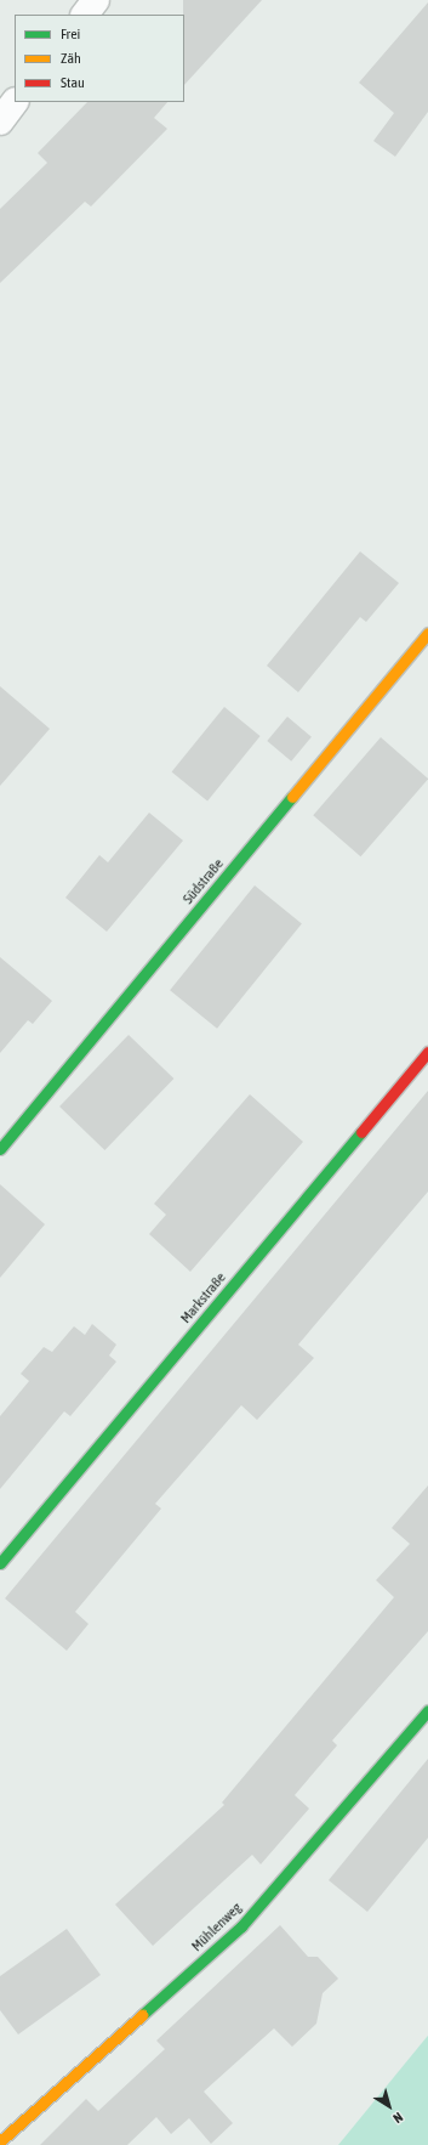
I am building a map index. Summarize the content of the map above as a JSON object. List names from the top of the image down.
{
  "streets": {
    "street": ["Südstraße", "Markstraße", "Mühlenweg"]
  },
  "legend": ["Frei", "Zäh", "Stau"],
  "north": "bottom right"
}
